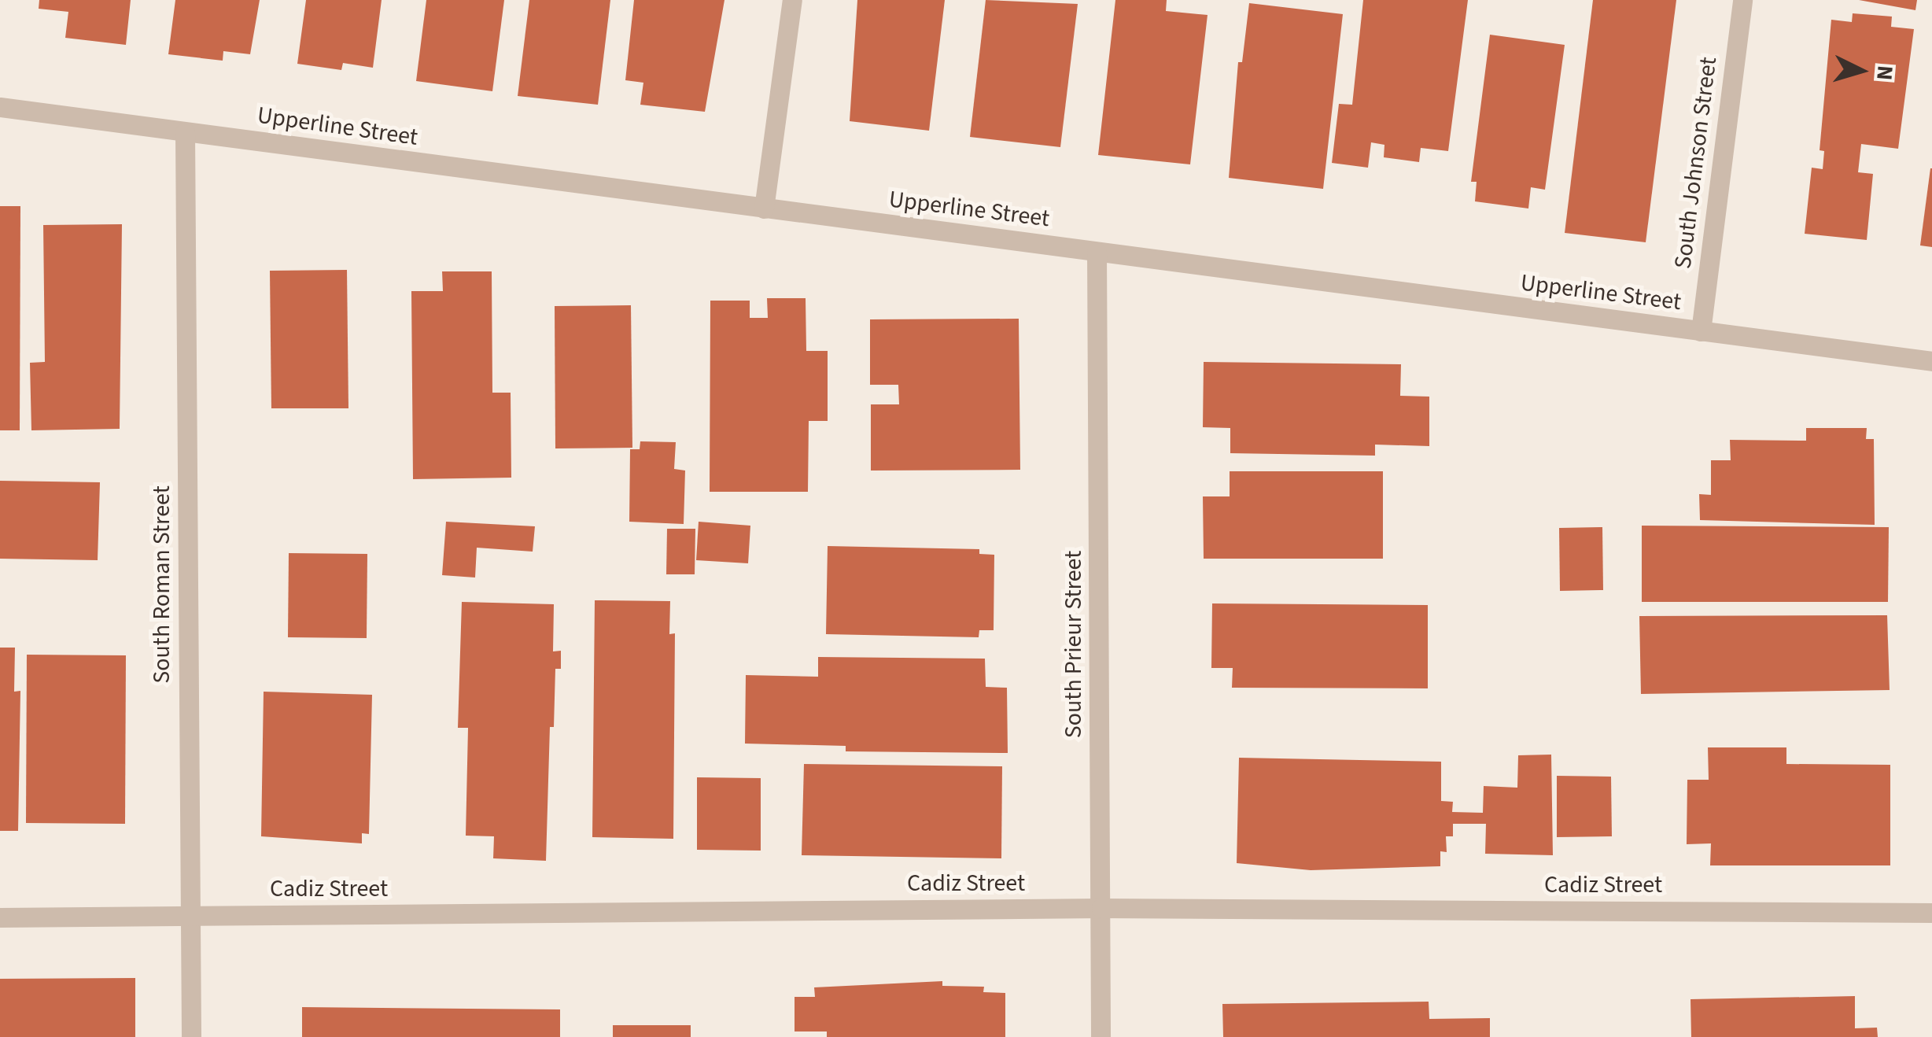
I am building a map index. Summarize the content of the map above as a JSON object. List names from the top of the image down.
{
  "streets": {
    "street": [
      "Upperline Street",
      "South Johnson Street",
      "South Roman Street",
      "South Prieur Street",
      "Cadiz Street"
    ]
  },
  "crossings": [
    ["Upperline Street", "South Johnson Street"],
    ["Upperline Street", "South Roman Street"],
    ["Upperline Street", "South Prieur Street"],
    ["South Roman Street", "Cadiz Street"],
    ["South Prieur Street", "Cadiz Street"]
  ],
  "north": "right"
}
